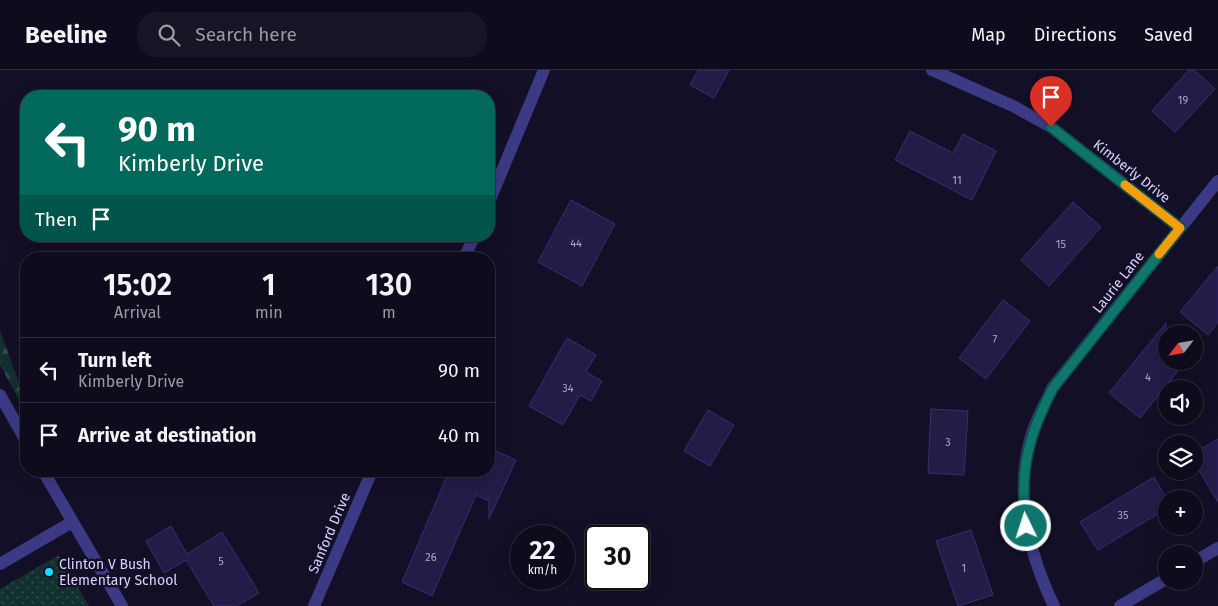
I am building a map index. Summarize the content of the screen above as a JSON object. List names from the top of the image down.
{
  "streets": {
    "street": ["Kimberly Drive", "Laurie Lane", "Sanford Drive"]
  },
  "crossings": [
    ["Kimberly Drive", "Laurie Lane"]
  ],
  "places": ["Clinton V Bush Elementary School"],
  "house_numbers": [
    "19",
    "11",
    "44",
    "15",
    "7",
    "4",
    "34",
    "3",
    "35",
    "26",
    "5",
    "1"
  ],
  "north": "bottom left",
  "page": {
    "header": "Beeline",
    "search": "Search here",
    "nav": ["Map", "Directions", "Saved"],
    "turn": ["90 m", "Kimberly Drive"],
    "then": "Then",
    "eta": [
      "15:02",
      "Arrival",
      "1",
      "min",
      "130",
      "m"
    ],
    "map_buttons": ["+", "−"],
    "list": [
      {
        "name": "Turn left",
        "note": "Kimberly Drive",
        "value": "90 m"
      },
      {
        "name": "Arrive at destination",
        "value": "40 m"
      }
    ],
    "speed": "22 km/h",
    "limit": "30"
  }
}
